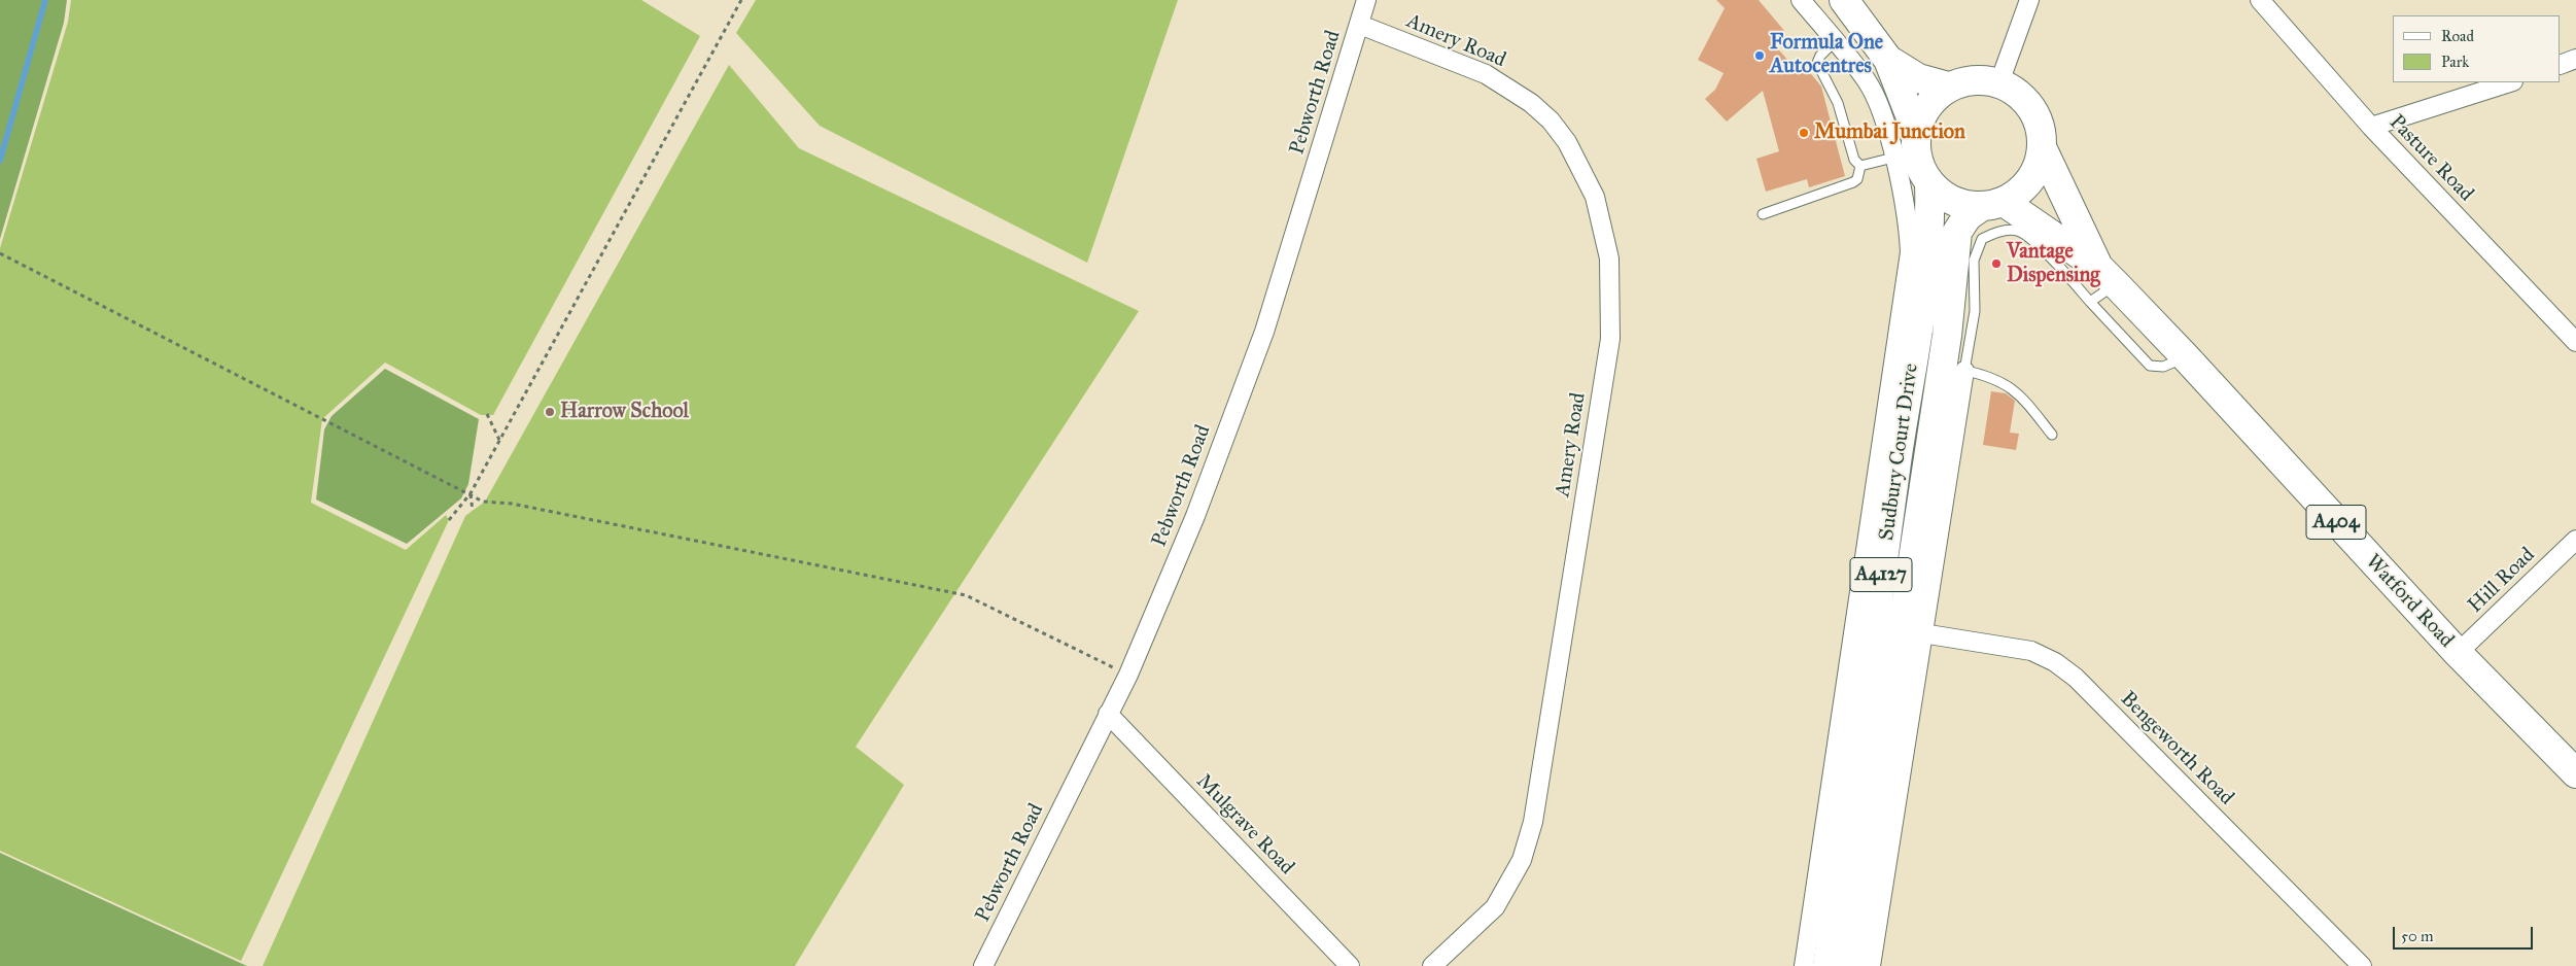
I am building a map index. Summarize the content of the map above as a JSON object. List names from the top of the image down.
{
  "streets": {
    "main road": [
      "Sudbury Court Drive",
      "A404",
      "A4127",
      "Watford Road"
    ],
    "street": [
      "Amery Road",
      "Pebworth Road",
      "Pasture Road",
      "Hill Road",
      "Bengeworth Road",
      "Mulgrave Road"
    ]
  },
  "crossings": [
    ["Amery Road", "Pebworth Road"],
    ["Pebworth Road", "Mulgrave Road"],
    ["Sudbury Court Drive", "Watford Road"],
    ["Sudbury Court Drive", "Bengeworth Road"],
    ["Hill Road", "Watford Road"]
  ],
  "places": [
    "Formula One Autocentres",
    "Mumbai Junction",
    "Vantage Dispensing",
    "Harrow School"
  ],
  "legend": ["Road", "Park"],
  "scale_bar": "50 m"
}
